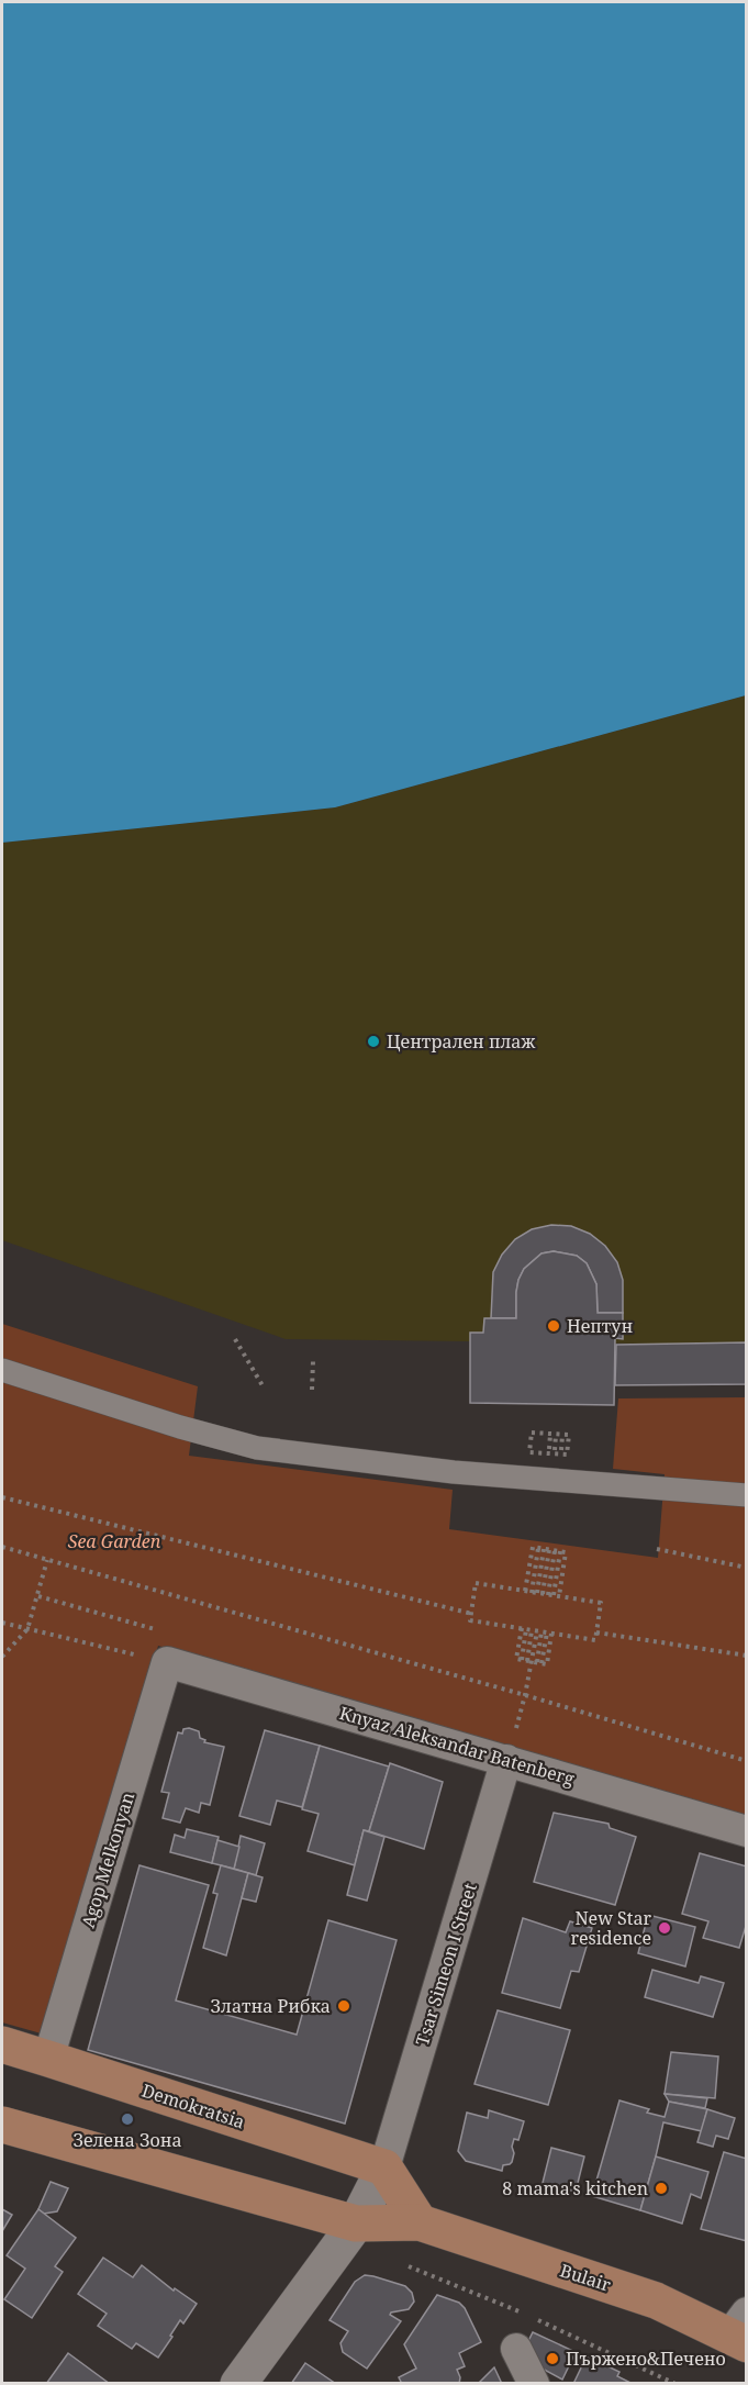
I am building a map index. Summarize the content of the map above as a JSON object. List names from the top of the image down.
{
  "streets": {
    "main road": ["Demokratsia", "Bulair"],
    "street": ["Knyaz Aleksandar Batenberg", "Agop Melkonyan", "Tsar Simeon I Street"]
  },
  "crossings": [
    ["Knyaz Aleksandar Batenberg", "Agop Melkonyan"],
    ["Knyaz Aleksandar Batenberg", "Tsar Simeon I Street"],
    ["Agop Melkonyan", "Demokratsia"],
    ["Tsar Simeon I Street", "Demokratsia"]
  ],
  "parks": ["Sea Garden"],
  "places": [
    "Централен плаж",
    "Нептун",
    "New Star residence",
    "Златна Рибка",
    "Зелена Зона",
    "8 mama's kitchen",
    "Пържено&Печено"
  ]
}
